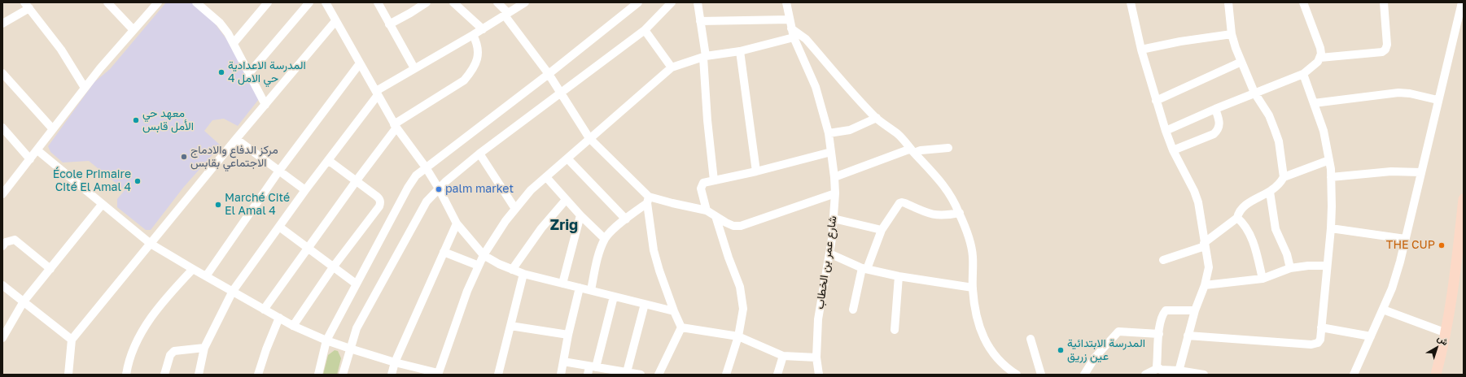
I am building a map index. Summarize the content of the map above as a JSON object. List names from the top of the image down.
{
  "streets": {
    "street": ["شارع عمر بن الخطاب"]
  },
  "districts": ["Zrig"],
  "places": [
    "المدرسة الاعدادية حي الامل 4",
    "معهد حي الأمل قابس",
    "مركز الدفاع والادماج الاجتماعي بقابس",
    "École Primaire Cité El Amal 4",
    "palm market",
    "Marché Cité El Amal 4",
    "THE CUP",
    "المدرسة الابتدائية عين زريق"
  ],
  "north": "top right"
}
